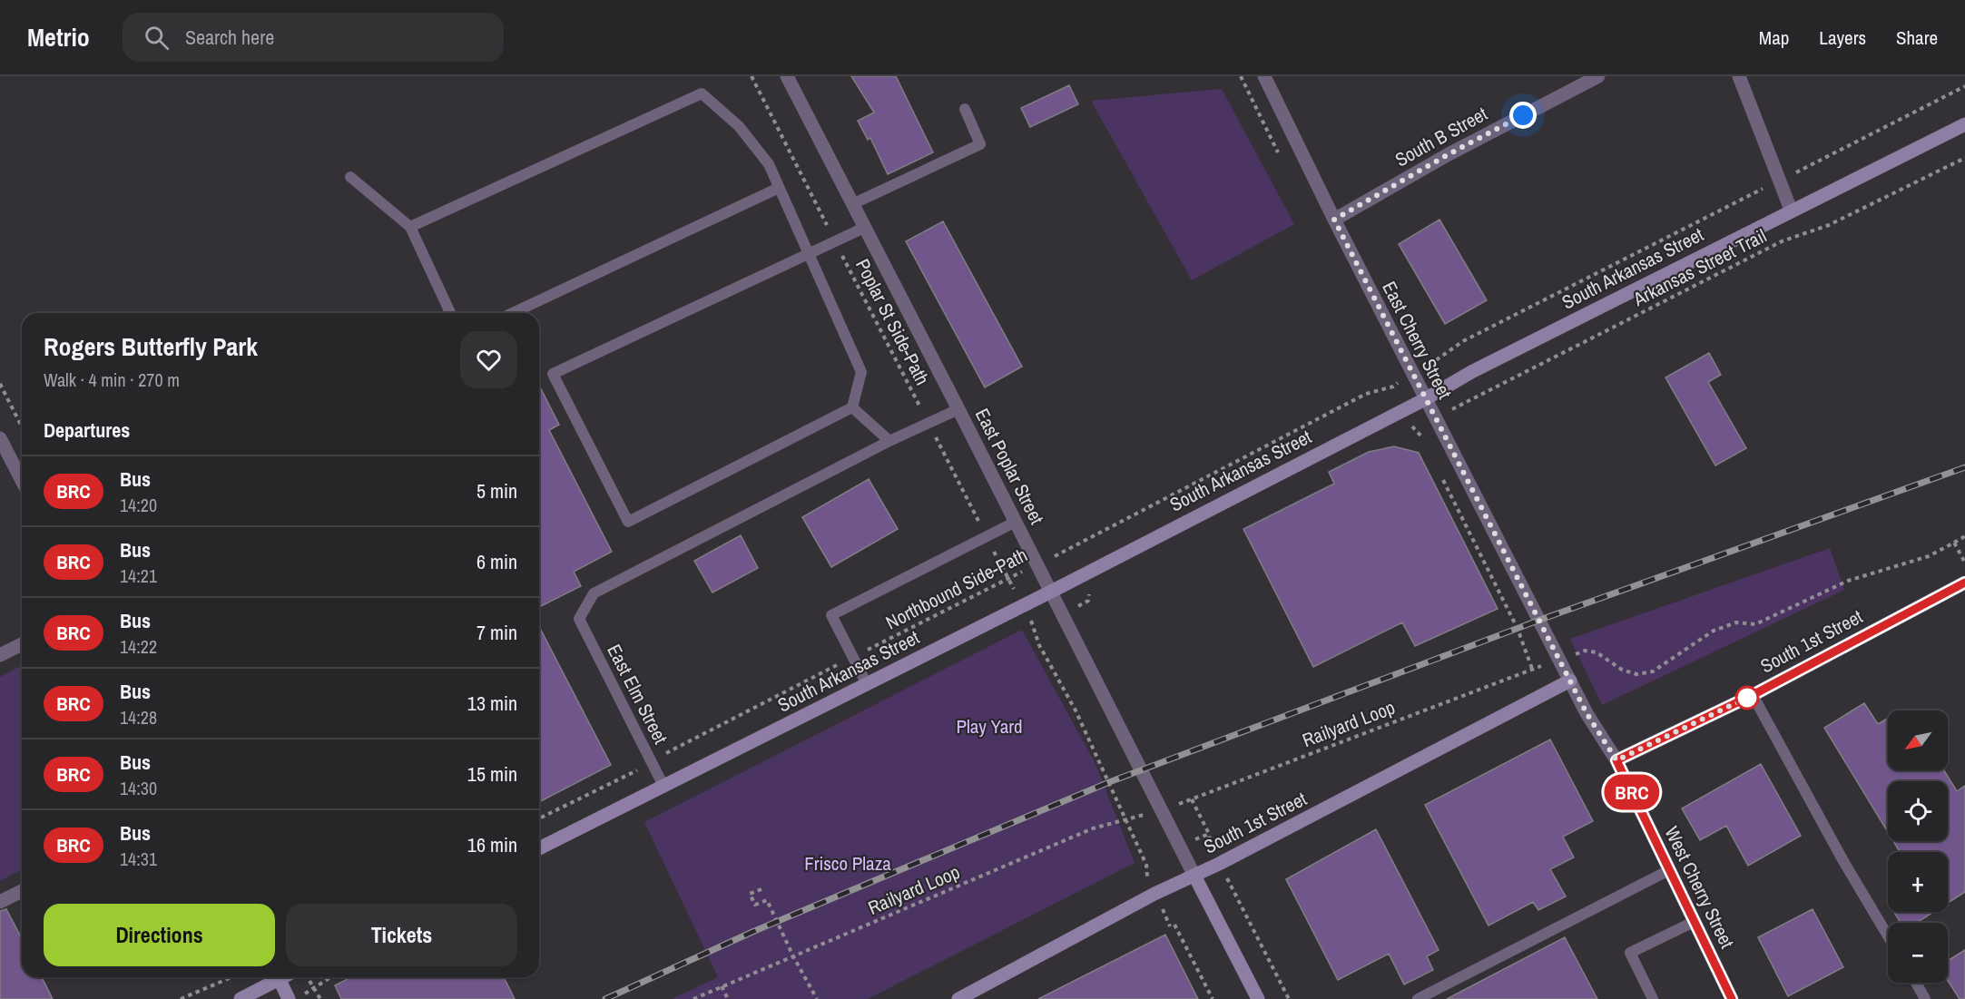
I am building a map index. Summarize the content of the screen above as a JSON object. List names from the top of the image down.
{
  "streets": {
    "street": [
      "South B Street",
      "South Arkansas Street",
      "East Cherry Street",
      "East Poplar Street",
      "South 1st Street",
      "West Cherry Street"
    ],
    "lane": ["East Elm Street"],
    "path": [
      "Arkansas Street Trail",
      "Poplar St Side-Path",
      "Northbound Side-Path",
      "Railyard Loop"
    ]
  },
  "crossings": [
    ["South B Street", "East Cherry Street"],
    ["South Arkansas Street", "East Cherry Street"],
    ["South Arkansas Street", "East Poplar Street"],
    ["South Arkansas Street", "East Elm Street"],
    ["Poplar St Side-Path", "Northbound Side-Path"],
    ["East Cherry Street", "West Cherry Street"],
    ["East Poplar Street", "Northbound Side-Path"],
    ["East Poplar Street", "South 1st Street"],
    ["Northbound Side-Path", "East Elm Street"],
    ["South 1st Street", "West Cherry Street"]
  ],
  "parks": ["Play Yard", "Frisco Plaza"],
  "lines": ["bus line BRC"],
  "north": "bottom left",
  "page": {
    "header": "Metrio",
    "search": "Search here",
    "nav": ["Map", "Layers", "Share"],
    "on_map": "BRC",
    "heading": [
      ["Rogers Butterfly Park", "Walk · 4 min · 270 m"],
      "Departures"
    ],
    "list": [
      {
        "mark": "BRC",
        "name": "Bus",
        "note": "14:20",
        "value": "5 min"
      },
      {
        "mark": "BRC",
        "name": "Bus",
        "note": "14:21",
        "value": "6 min"
      },
      {
        "mark": "BRC",
        "name": "Bus",
        "note": "14:22",
        "value": "7 min"
      },
      {
        "mark": "BRC",
        "name": "Bus",
        "note": "14:28",
        "value": "13 min"
      },
      {
        "mark": "BRC",
        "name": "Bus",
        "note": "14:30",
        "value": "15 min"
      },
      {
        "mark": "BRC",
        "name": "Bus",
        "note": "14:31",
        "value": "16 min"
      }
    ],
    "map_buttons": ["+", "−"],
    "buttons": ["Directions", "Tickets"]
  }
}
